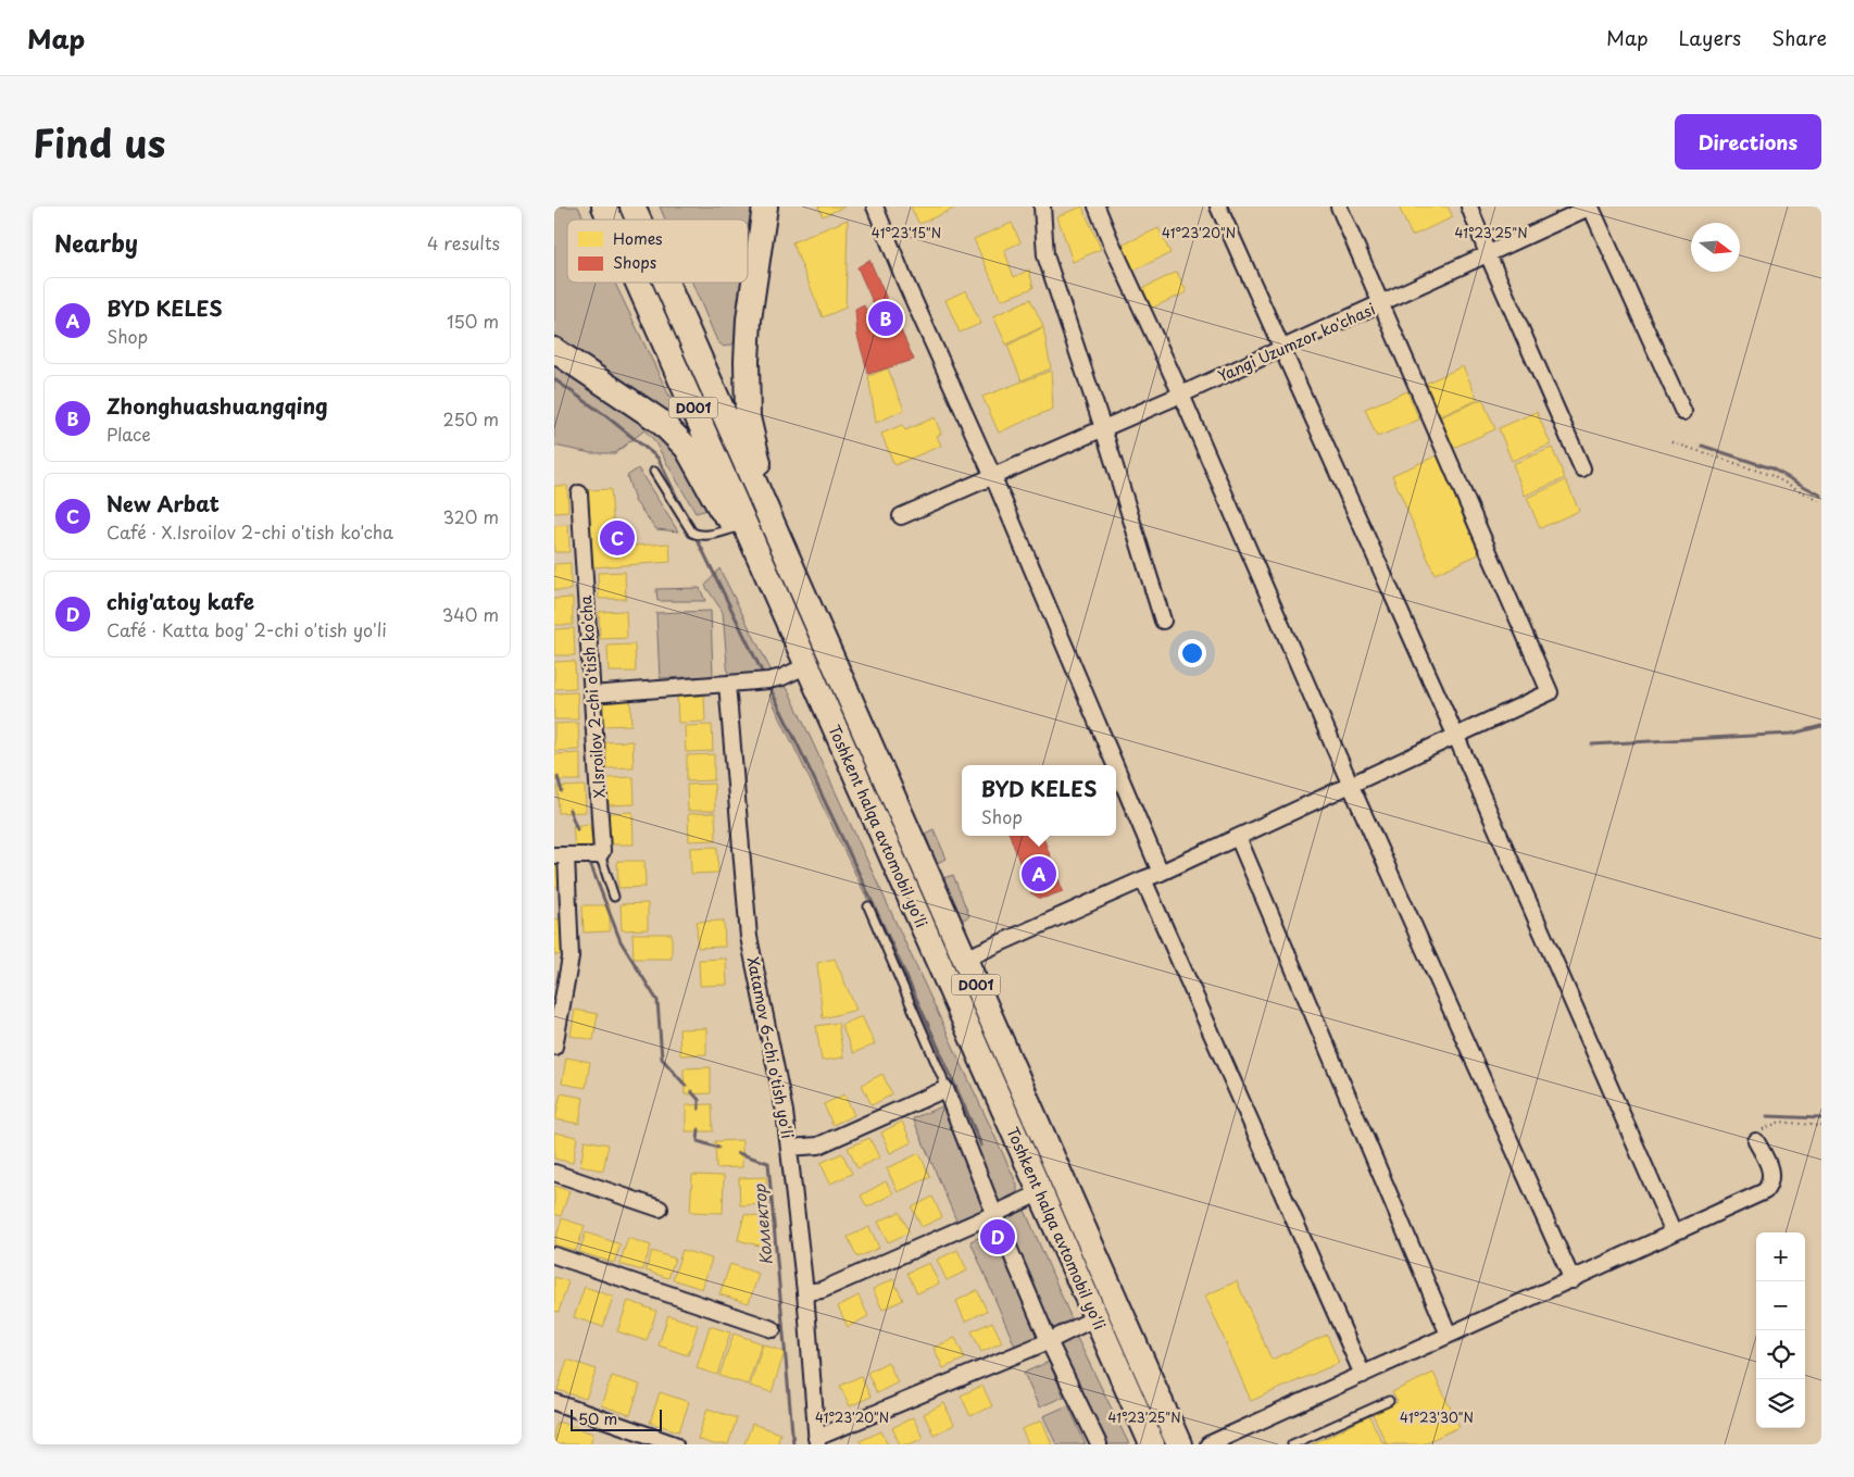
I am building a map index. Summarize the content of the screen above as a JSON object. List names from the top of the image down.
{
  "streets": {
    "highway": ["D001", "Toshkent halqa avtomobil yo'li"],
    "street": ["Yangi Uzumzor ko'chasi", "X.Isroilov 2-chi o'tish ko'cha", "Xatamov 6-chi o'tish yo'li"]
  },
  "water": ["Коллектор"],
  "legend": ["Homes", "Shops"],
  "scale_bar": "50 m",
  "north": "right",
  "page": {
    "header": "Map",
    "nav": ["Map", "Layers", "Share"],
    "title": "Find us",
    "buttons": "Directions",
    "heading": ["Nearby", "4 results"],
    "list": [
      {
        "mark": "A",
        "name": "BYD KELES",
        "note": "Shop",
        "value": "150 m"
      },
      {
        "mark": "B",
        "name": "Zhonghuashuangqing",
        "note": "Place",
        "value": "250 m"
      },
      {
        "mark": "C",
        "name": "New Arbat",
        "note": "Café · X.Isroilov 2-chi o'tish ko'cha",
        "value": "320 m"
      },
      {
        "mark": "D",
        "name": "chig'atoy kafe",
        "note": "Café · Katta bog' 2-chi o'tish yo'li",
        "value": "340 m"
      }
    ],
    "pins": [
      "B",
      "C",
      "A",
      "D"
    ],
    "popup": ["BYD KELES", "Shop"],
    "map_buttons": ["+", "−"],
    "scale": "50 m"
  },
  "coordinates": [
    "41°23'15\"N",
    "41°23'20\"N",
    "41°23'25\"N",
    "41°23'30\"N"
  ]
}
